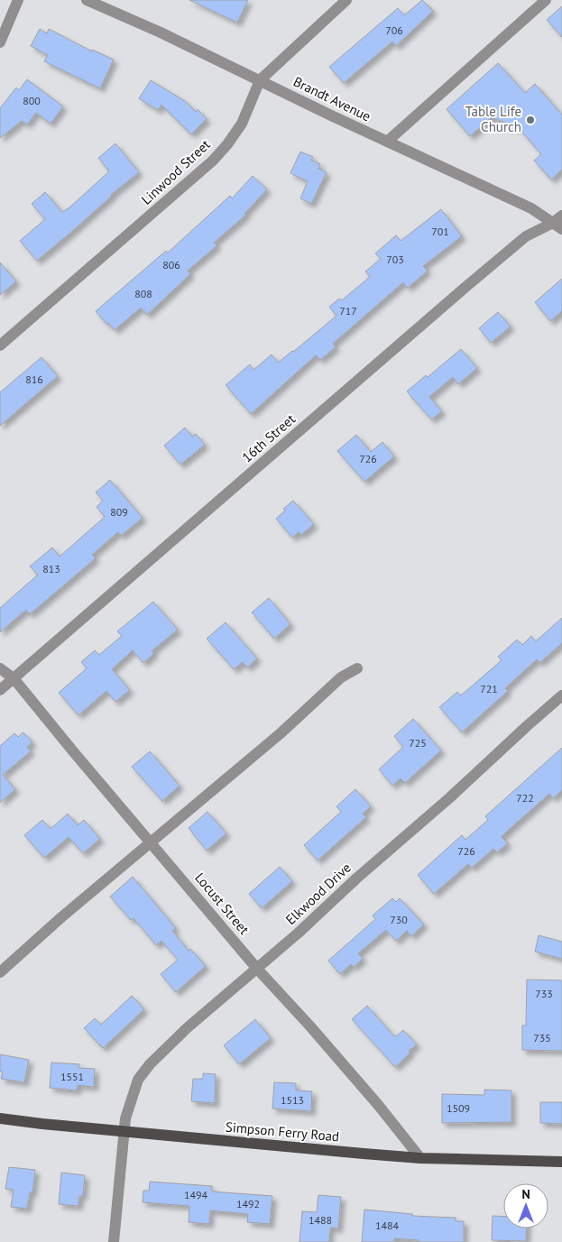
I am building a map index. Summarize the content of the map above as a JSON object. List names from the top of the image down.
{
  "streets": {
    "main road": ["Simpson Ferry Road"],
    "street": [
      "Brandt Avenue",
      "Linwood Street",
      "16th Street",
      "Elkwood Drive",
      "Locust Street"
    ]
  },
  "crossings": [
    ["Brandt Avenue", "Linwood Street"],
    ["Brandt Avenue", "16th Street"],
    ["16th Street", "Locust Street"],
    ["Elkwood Drive", "Locust Street"],
    ["Elkwood Drive", "Simpson Ferry Road"],
    ["Locust Street", "Simpson Ferry Road"]
  ],
  "places": ["Table Life Church"],
  "house_numbers": [
    "706",
    "800",
    "701",
    "703",
    "806",
    "808",
    "717",
    "816",
    "726",
    "809",
    "813",
    "721",
    "725",
    "722",
    "726",
    "730",
    "733",
    "735",
    "1551",
    "1513",
    "1509",
    "1494",
    "1492",
    "1488",
    "1484"
  ],
  "north": "top"
}
